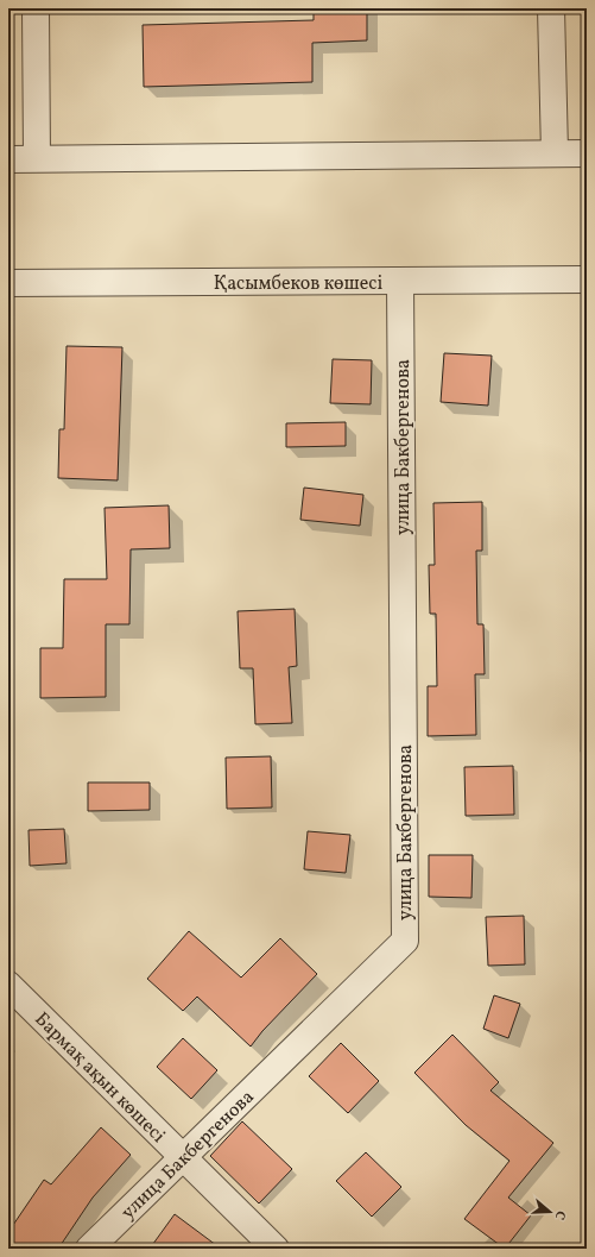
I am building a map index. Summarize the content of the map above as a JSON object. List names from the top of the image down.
{
  "streets": {
    "street": ["Қасымбеков көшесі", "улица Бакбергенова", "Бармақ ақын көшесі"]
  },
  "crossings": [
    ["Қасымбеков көшесі", "улица Бакбергенова"],
    ["улица Бакбергенова", "Бармақ ақын көшесі"]
  ],
  "north": "right"
}
